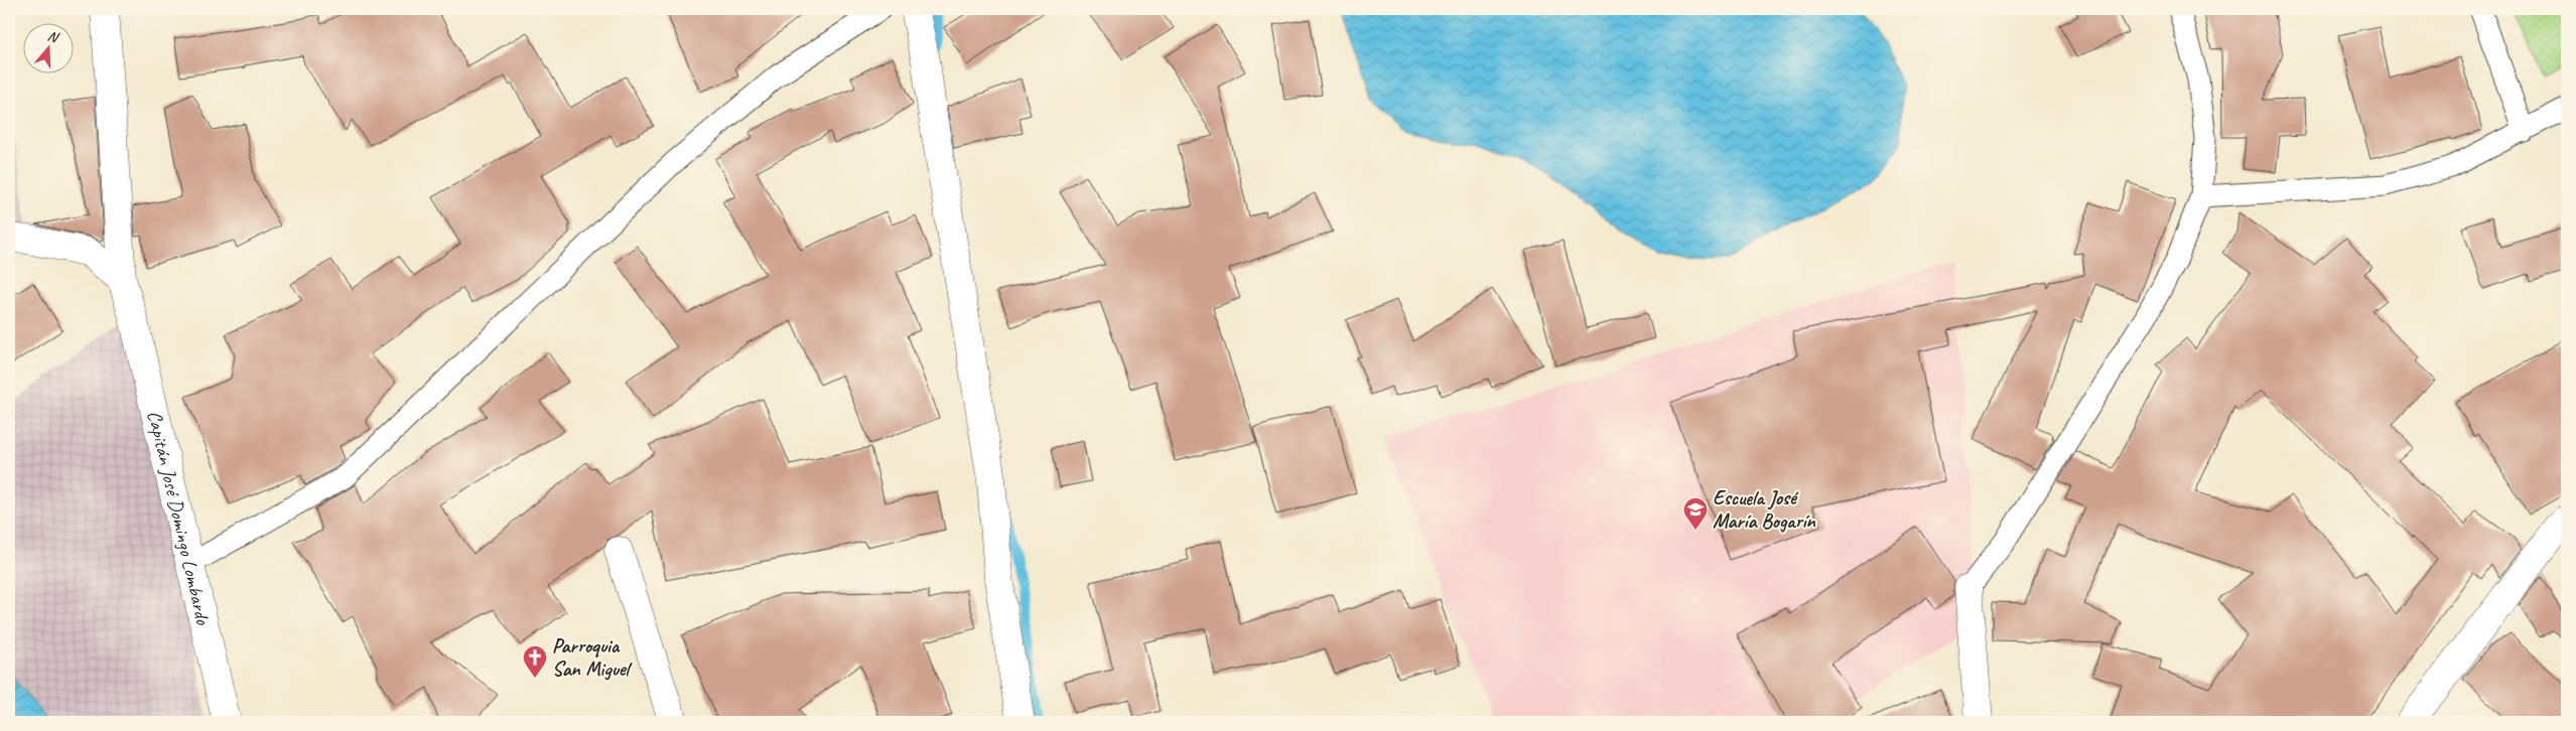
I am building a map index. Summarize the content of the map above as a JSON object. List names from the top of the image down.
{
  "streets": {
    "street": ["Capitán José Domingo Lombardo"]
  },
  "places": {
    "school or university": ["Escuela José María Bogarín"],
    "church": ["Parroquia San Miguel"]
  },
  "north": "top"
}
